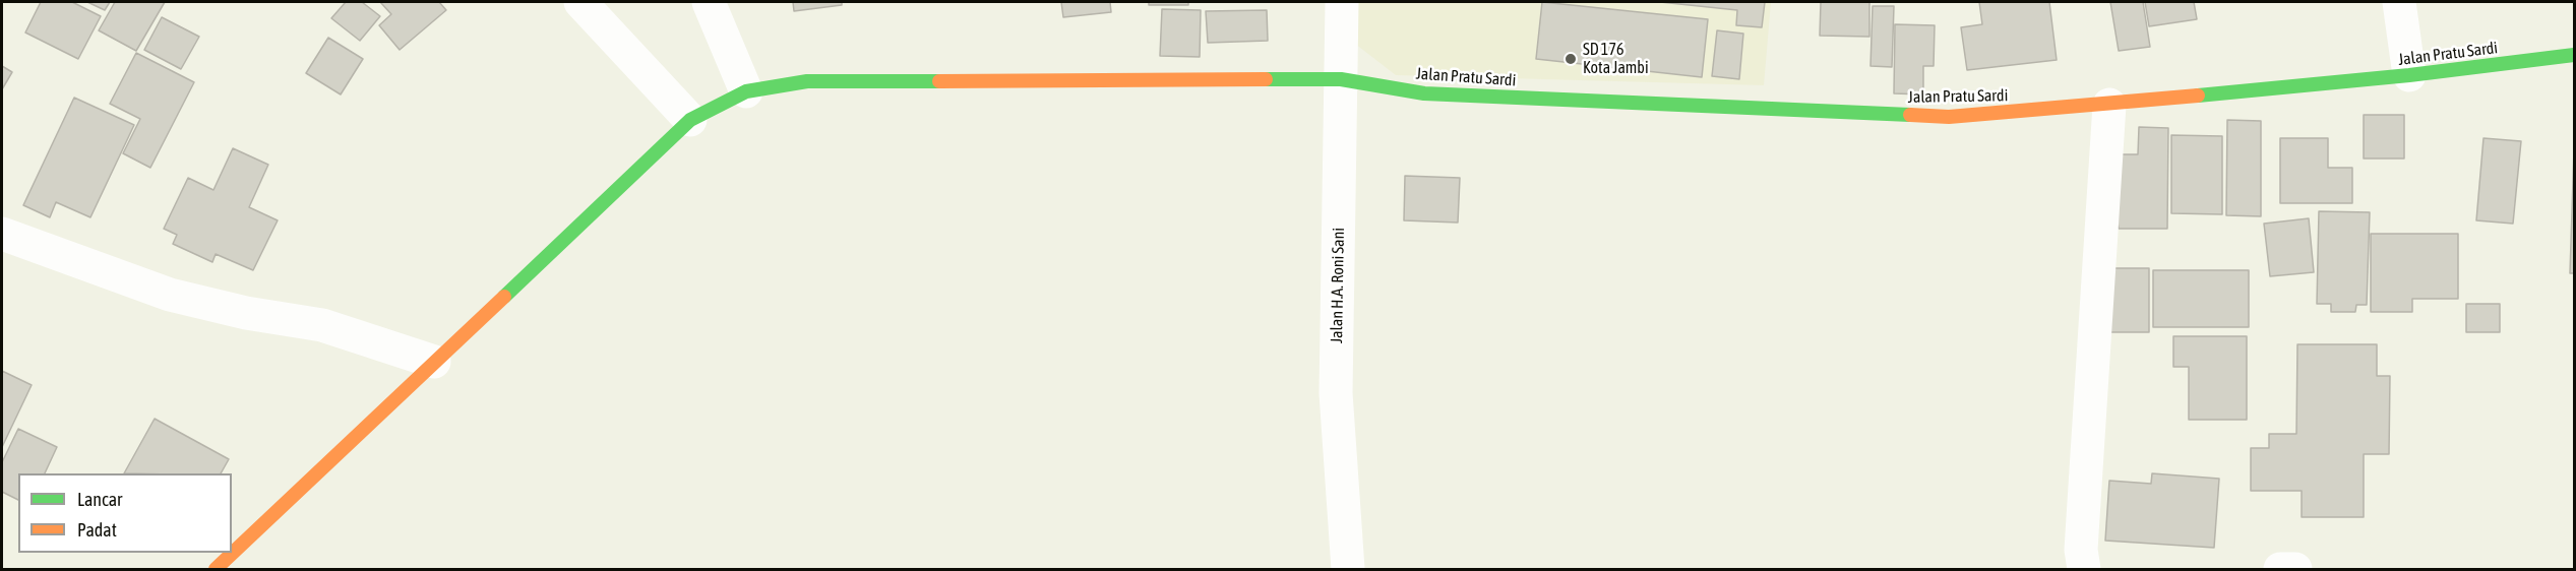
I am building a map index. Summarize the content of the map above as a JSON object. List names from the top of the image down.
{
  "streets": {
    "street": ["Jalan Pratu Sardi", "Jalan H.A. Roni Sani"]
  },
  "crossings": [
    ["Jalan Pratu Sardi", "Jalan H.A. Roni Sani"]
  ],
  "places": ["SD 176 Kota Jambi"],
  "legend": ["Lancar", "Padat"]
}
